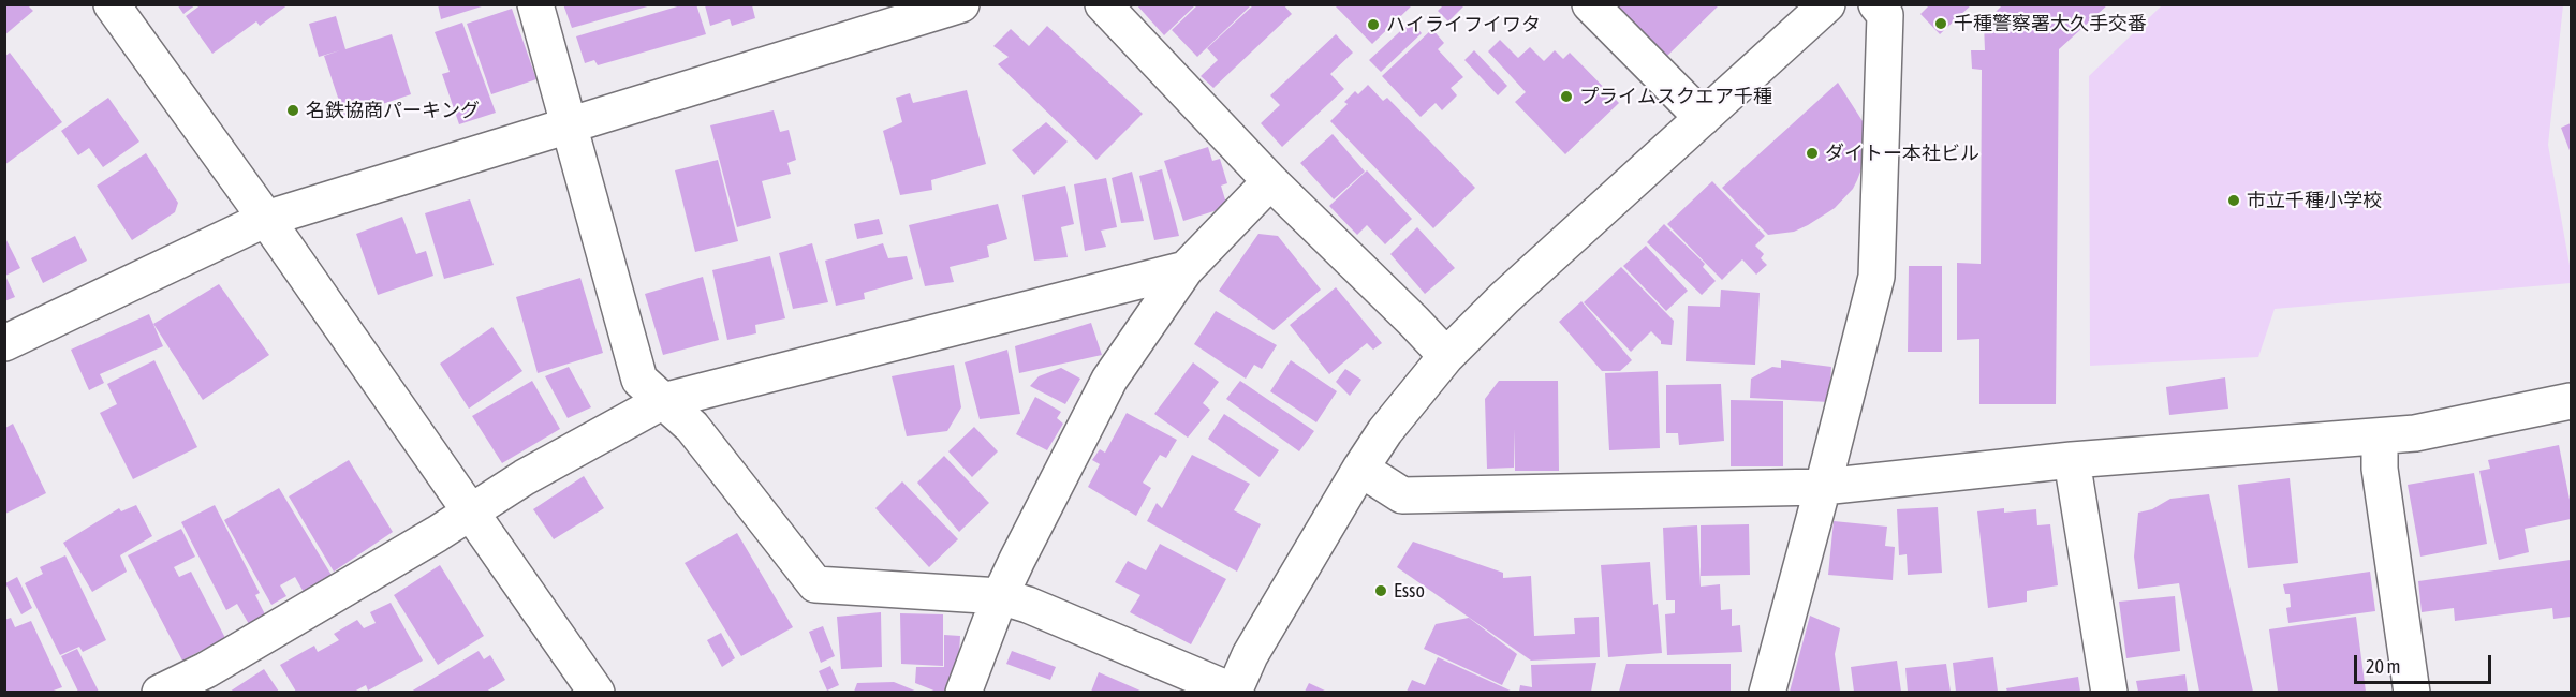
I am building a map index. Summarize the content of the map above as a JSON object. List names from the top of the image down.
{
  "places": [
    "千種警察署大久手交番",
    "ハイライフイワタ",
    "プライムスクエア千種",
    "名鉄協商パーキング",
    "ダイトー本社ビル",
    "市立千種小学校",
    "Esso"
  ],
  "scale_bar": "20 m"
}
